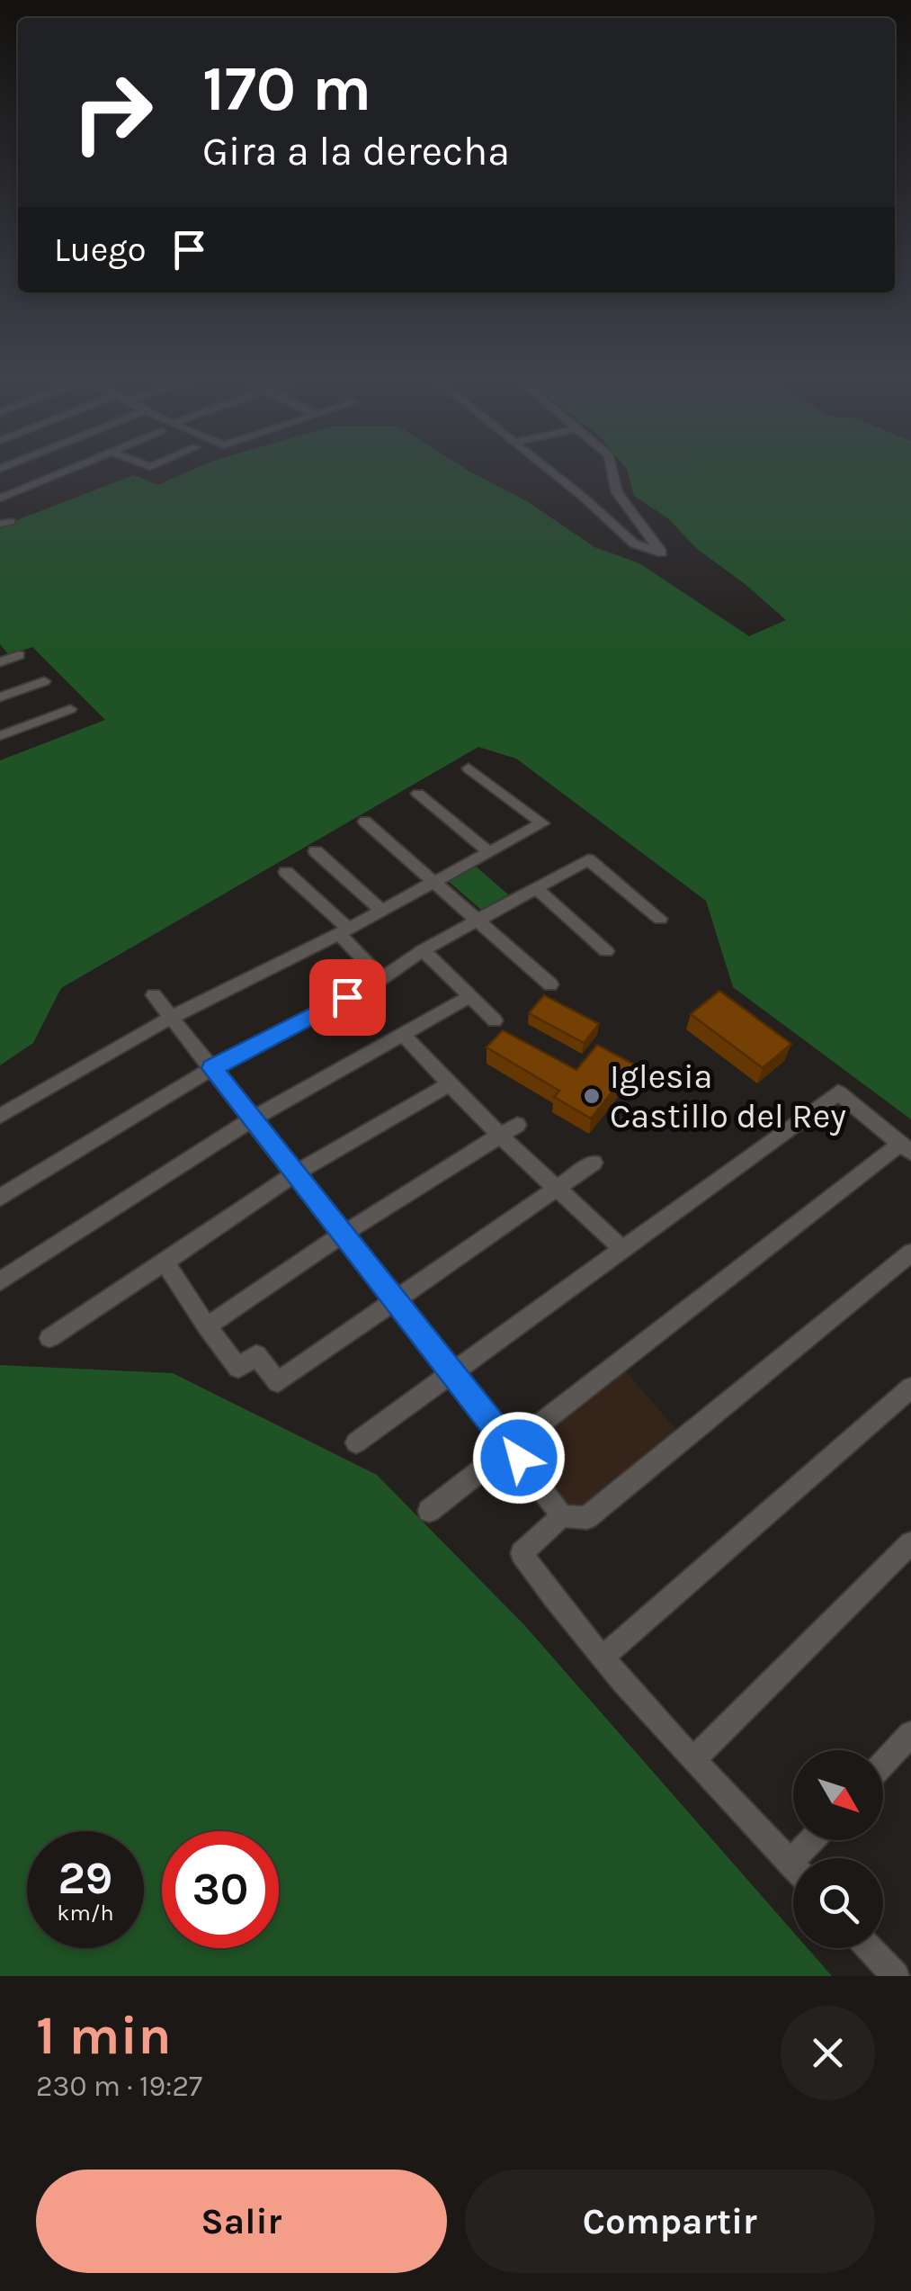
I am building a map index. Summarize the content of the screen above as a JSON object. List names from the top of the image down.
{
  "places": ["Iglesia Castillo del Rey"],
  "north": "bottom right",
  "page": {
    "turn": ["170 m", "Gira a la derecha"],
    "then": "Luego",
    "speed": "29 km/h",
    "limit": "30",
    "heading": ["1 min", "230 m · 19:27"],
    "buttons": ["Salir", "Compartir"]
  }
}
